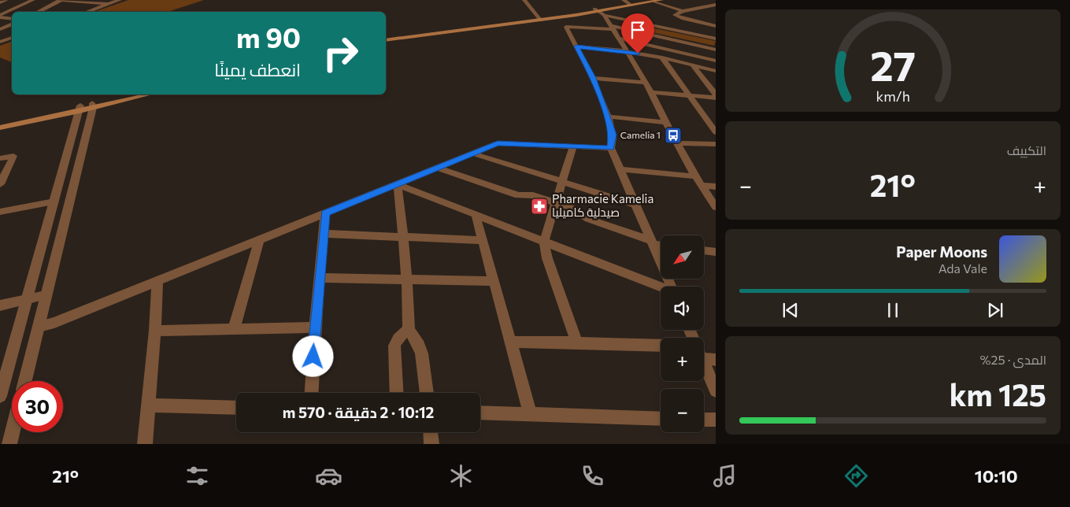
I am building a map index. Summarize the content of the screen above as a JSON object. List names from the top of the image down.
{
  "places": {
    "bus stop": ["Camelia 1"],
    "pharmacy": ["Pharmacie Kamelia صيدلية كاميليا"]
  },
  "north": "bottom left",
  "page": {
    "turn": ["90 m", "انعطف يمينًا"],
    "tile": [
      "التكييف",
      ["المدى · 25%", "125 km"]
    ],
    "heat": ["−", "21°", "+"],
    "song": ["Paper Moons", "Ada Vale"],
    "map_buttons": ["+", "−"],
    "limit": "30",
    "trip": "10:12 · 2 دقيقة · 570 m",
    "tabs": ["10:10", "21°"],
    "gauge": ["27", "km/h"]
  }
}
